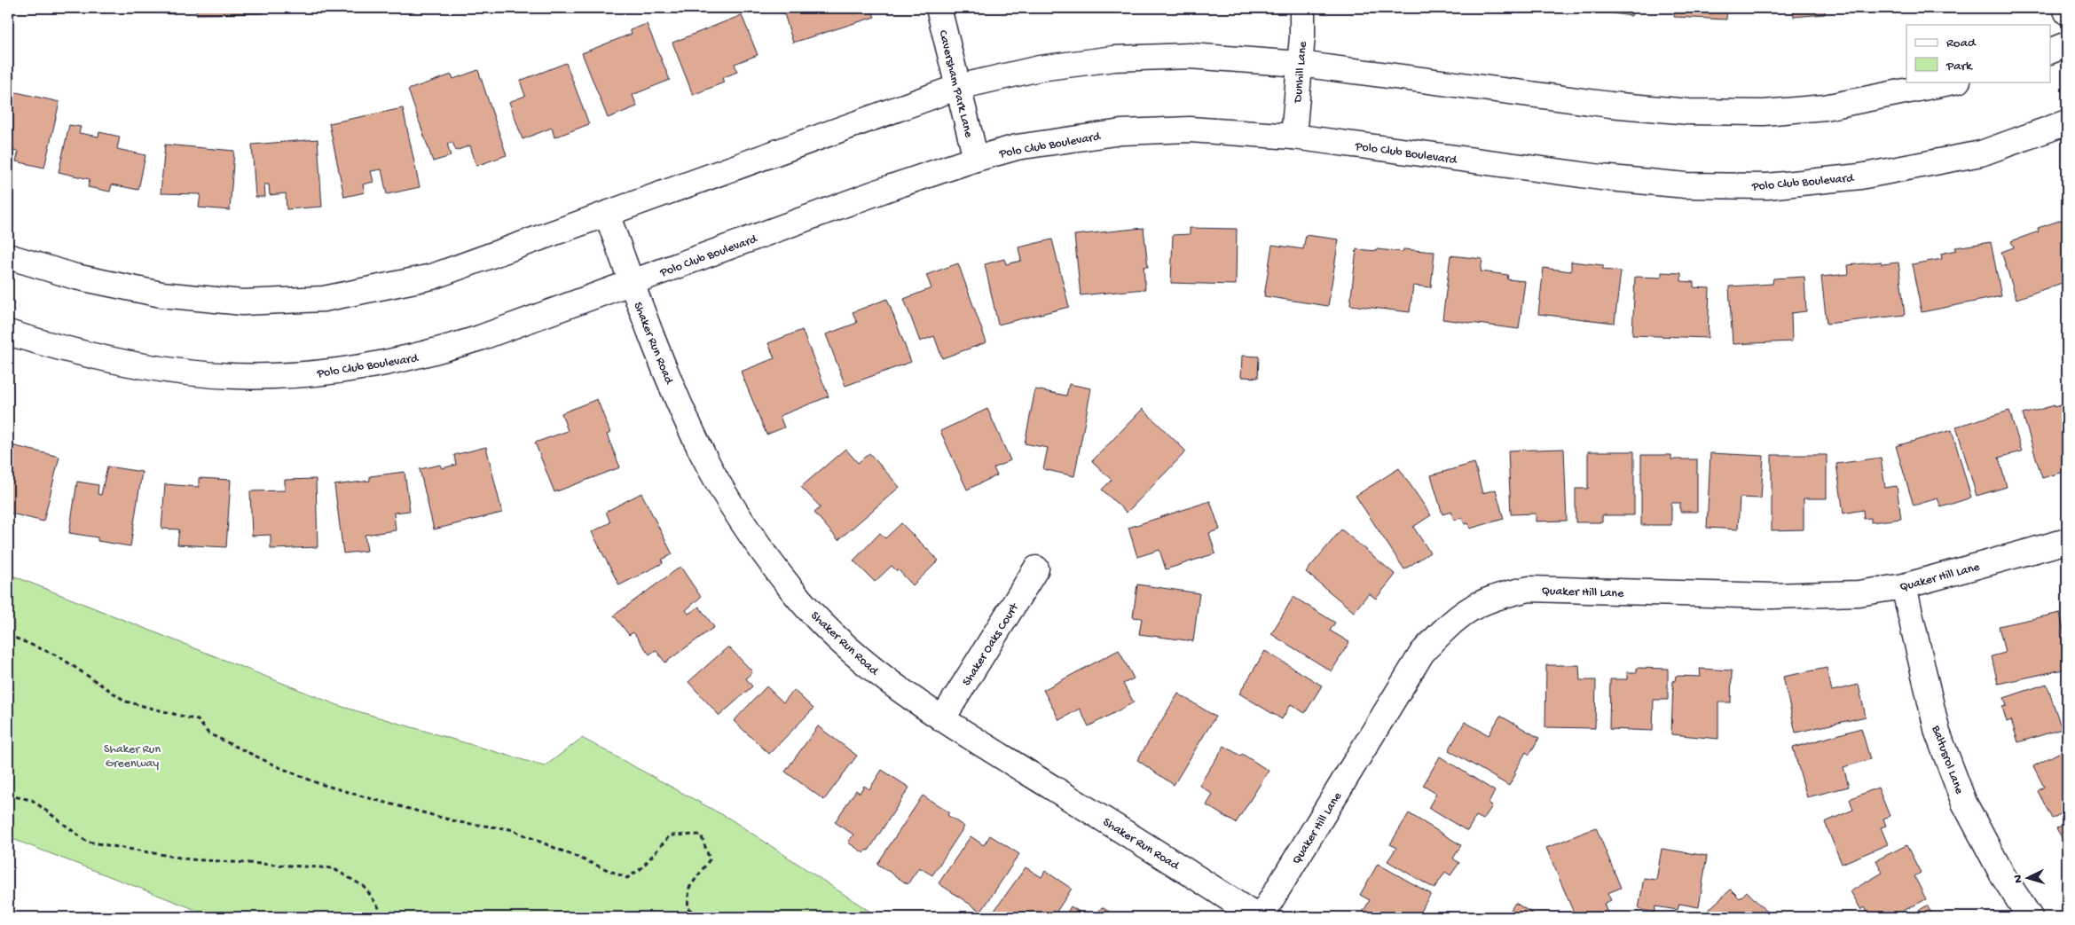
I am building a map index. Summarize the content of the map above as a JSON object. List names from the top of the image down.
{
  "streets": {
    "street": [
      "Dunhill Lane",
      "Caversham Park Lane",
      "Polo Club Boulevard",
      "Shaker Run Road",
      "Quaker Hill Lane",
      "Shaker Oaks Court",
      "Baltusrol Lane"
    ]
  },
  "crossings": [
    ["Dunhill Lane", "Polo Club Boulevard"],
    ["Caversham Park Lane", "Polo Club Boulevard"],
    ["Polo Club Boulevard", "Shaker Run Road"],
    ["Shaker Run Road", "Shaker Oaks Court"],
    ["Quaker Hill Lane", "Baltusrol Lane"]
  ],
  "parks": ["Shaker Run Greenway"],
  "legend": ["Road", "Park"],
  "north": "left"
}
